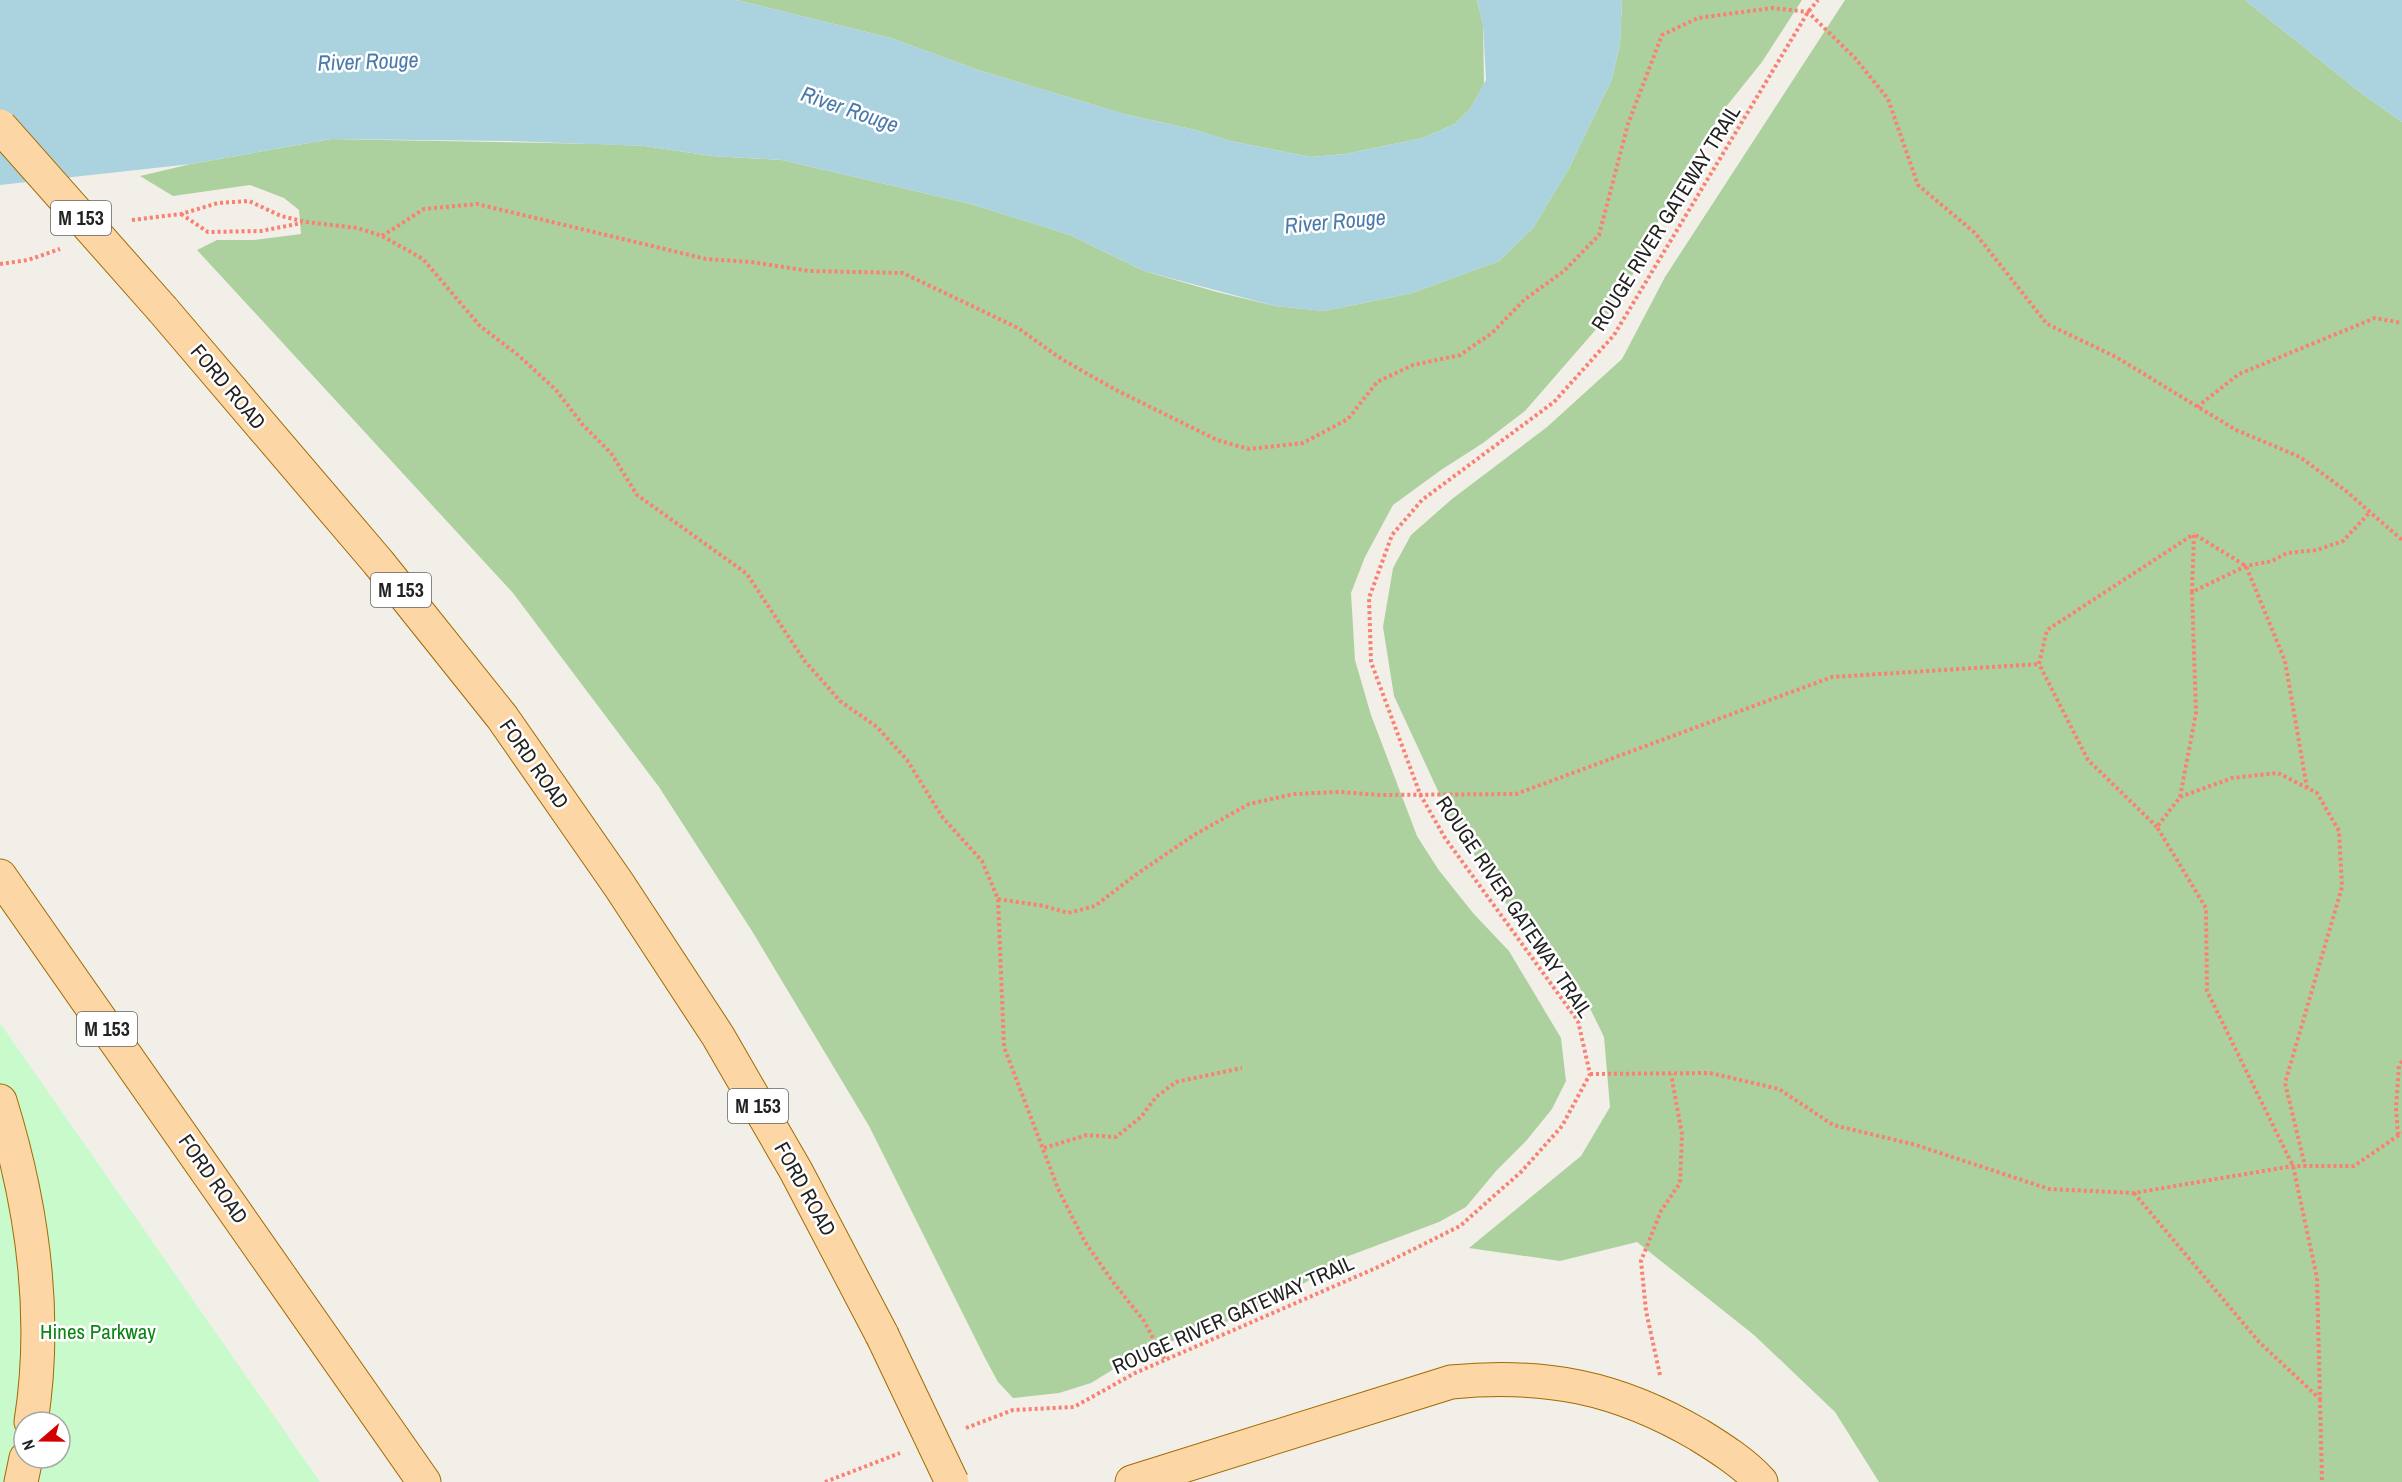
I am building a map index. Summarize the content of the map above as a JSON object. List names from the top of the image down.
{
  "streets": {
    "main road": ["M 153", "FORD ROAD"],
    "path": ["ROUGE RIVER GATEWAY TRAIL"]
  },
  "water": ["River Rouge"],
  "parks": ["Hines Parkway"],
  "north": "left"
}
